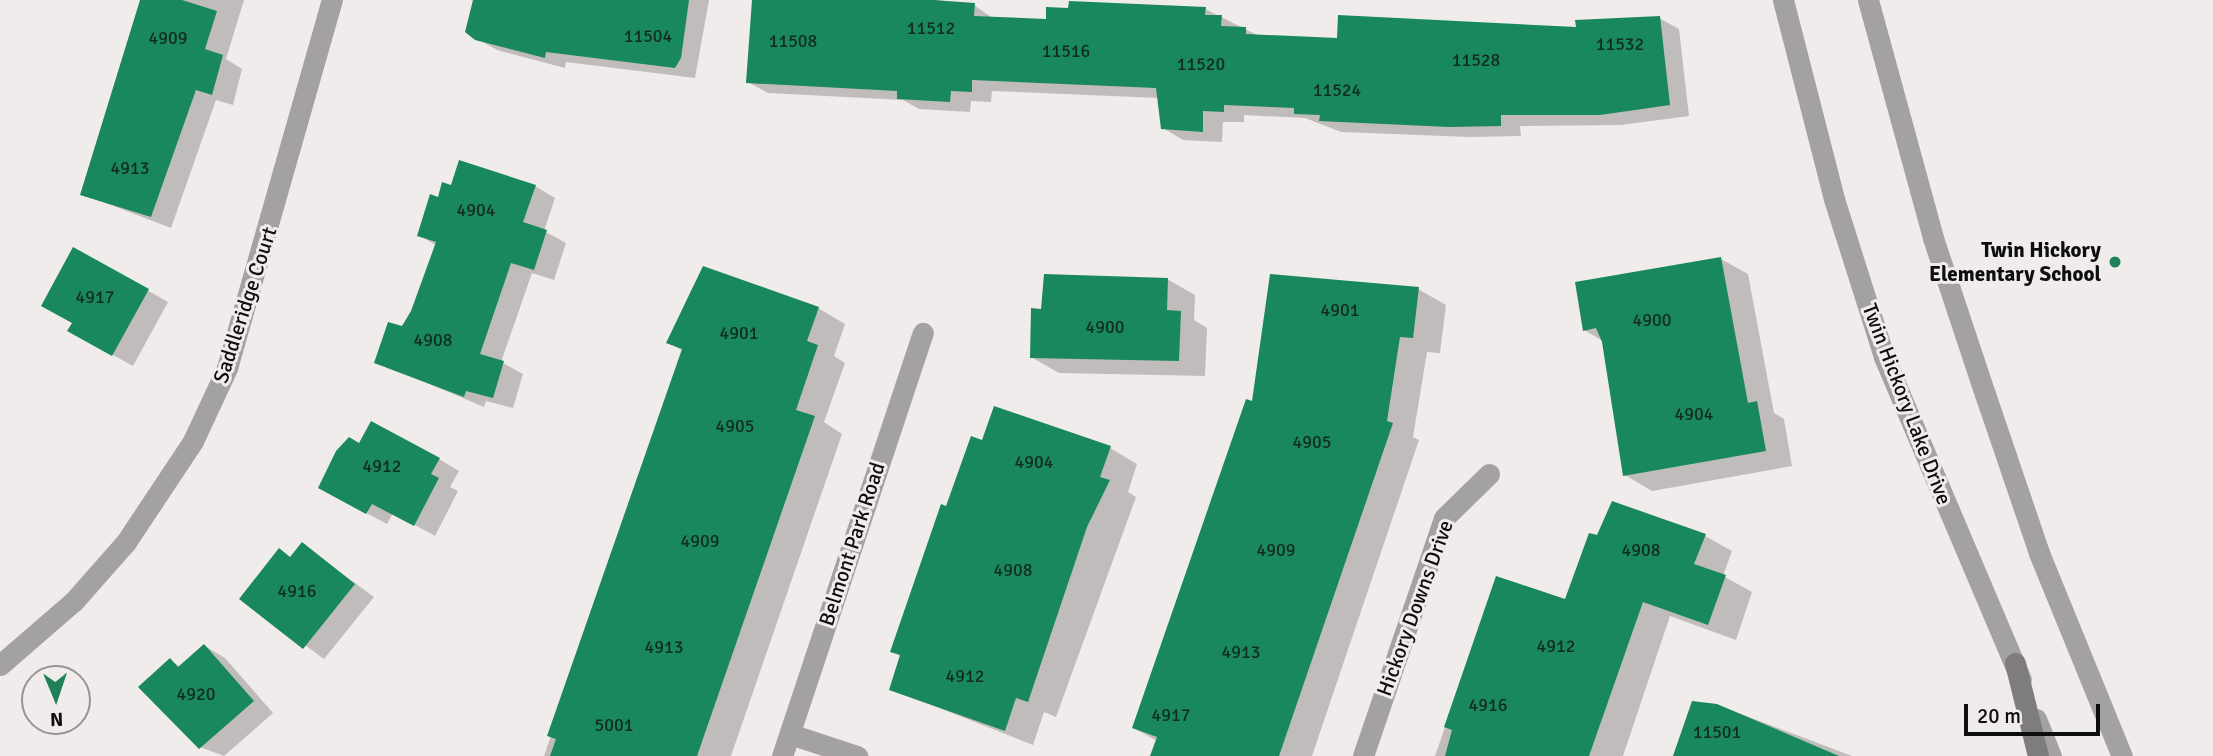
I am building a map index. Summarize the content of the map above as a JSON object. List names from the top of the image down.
{
  "streets": {
    "street": [
      "Saddleridge Court",
      "Twin Hickory Lake Drive",
      "Belmont Park Road",
      "Hickory Downs Drive"
    ]
  },
  "places": ["Twin Hickory Elementary School"],
  "house_numbers": [
    "11512",
    "11504",
    "4909",
    "11508",
    "11532",
    "11516",
    "11528",
    "11520",
    "11524",
    "4913",
    "4904",
    "4917",
    "4901",
    "4900",
    "4900",
    "4901",
    "4908",
    "4904",
    "4905",
    "4905",
    "4904",
    "4912",
    "4909",
    "4909",
    "4908",
    "4908",
    "4916",
    "4912",
    "4913",
    "4913",
    "4912",
    "4920",
    "4916",
    "4917",
    "5001",
    "11501"
  ],
  "scale_bar": "20 m",
  "north": "bottom"
}
